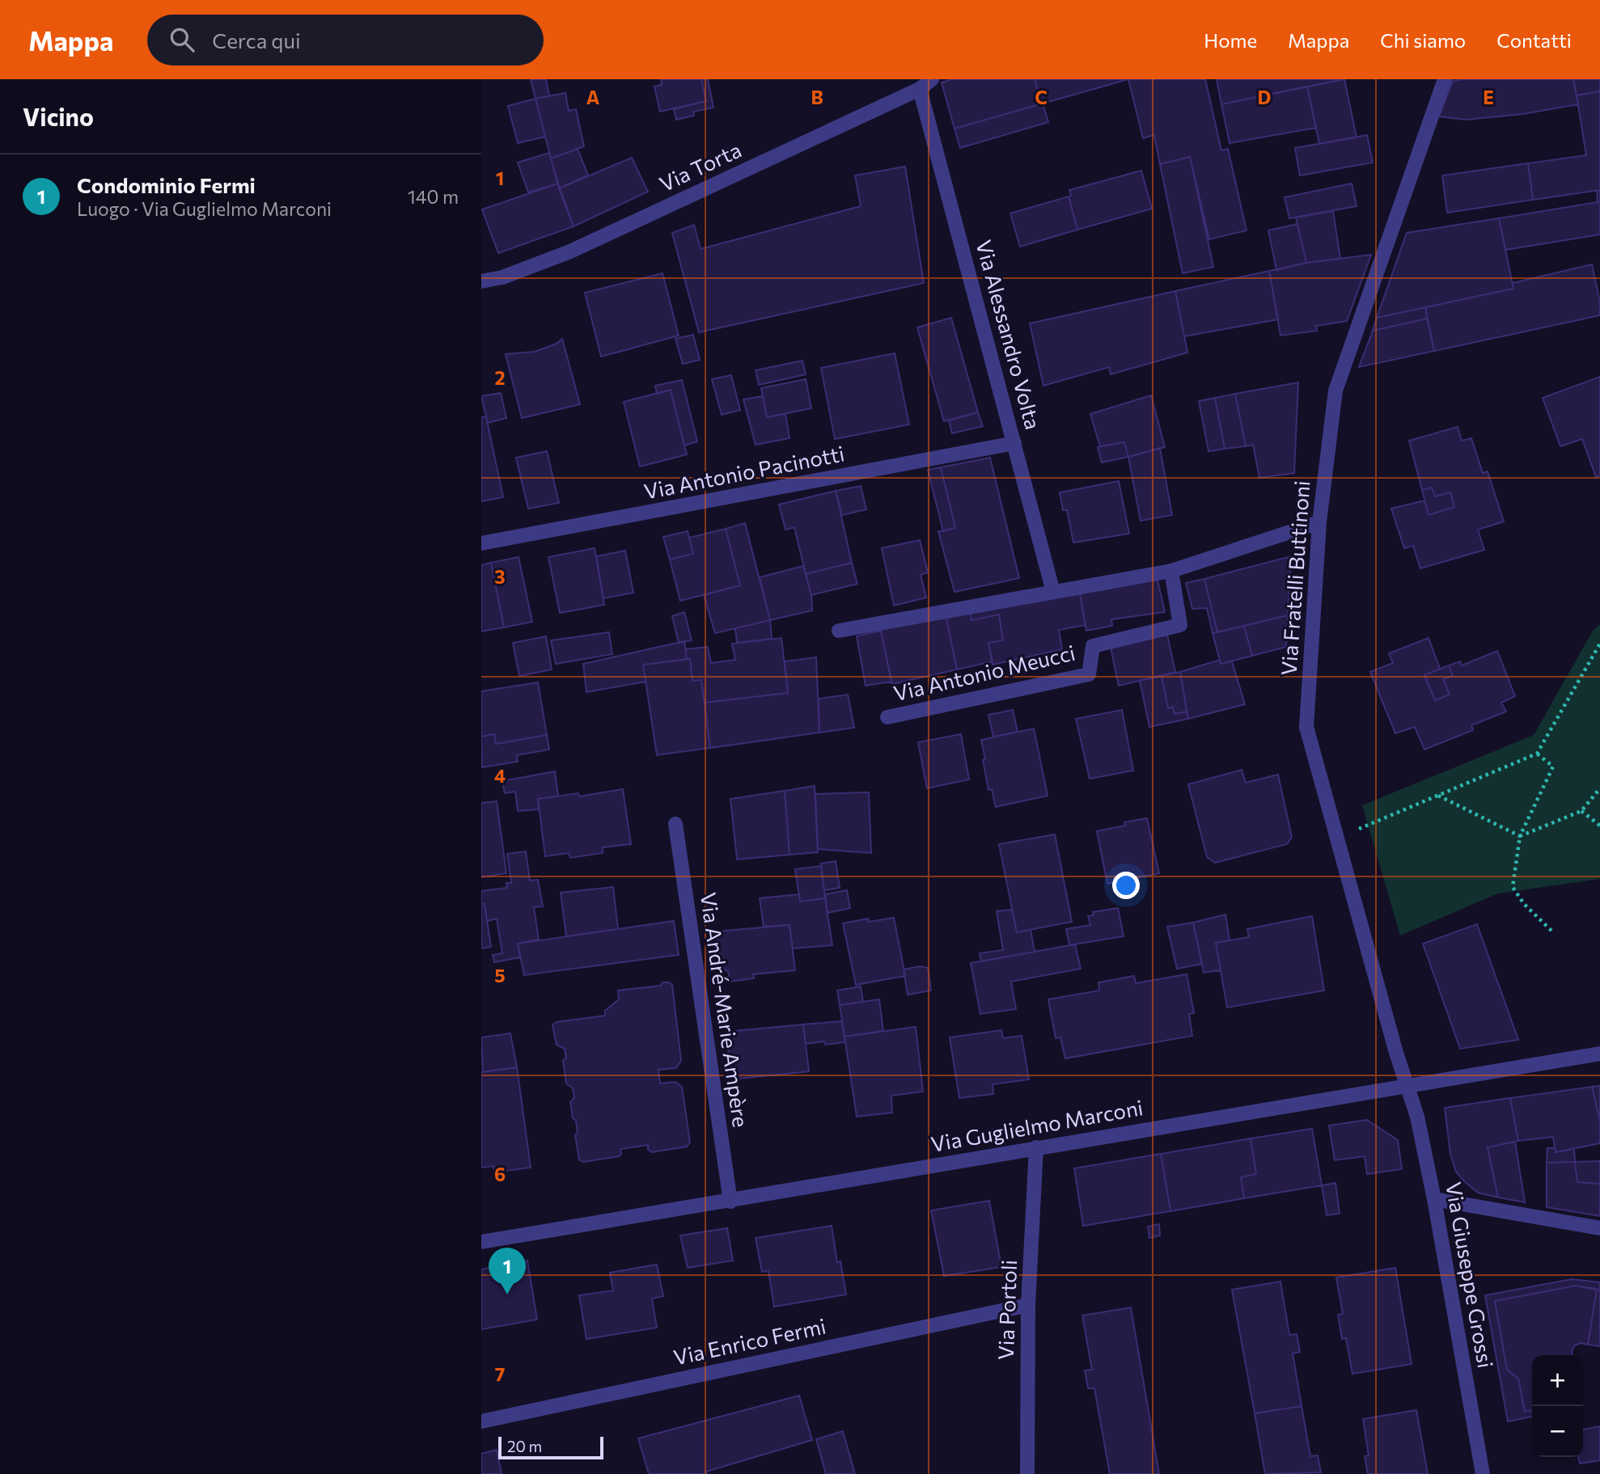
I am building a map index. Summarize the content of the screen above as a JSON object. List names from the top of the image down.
{
  "streets": {
    "street": [
      "Via Torta",
      "Via Alessandro Volta",
      "Via Antonio Pacinotti",
      "Via Fratelli Buttinoni",
      "Via Antonio Meucci",
      "Via André-Marie Ampère",
      "Via Guglielmo Marconi",
      "Via Giuseppe Grossi",
      "Via Portoli",
      "Via Enrico Fermi"
    ]
  },
  "crossings": [
    ["Via Torta", "Via Alessandro Volta"],
    ["Via Alessandro Volta", "Via Antonio Pacinotti"],
    ["Via Fratelli Buttinoni", "Via Guglielmo Marconi"],
    ["Via Fratelli Buttinoni", "Via Giuseppe Grossi"],
    ["Via André-Marie Ampère", "Via Guglielmo Marconi"],
    ["Via Guglielmo Marconi", "Via Giuseppe Grossi"],
    ["Via Guglielmo Marconi", "Via Portoli"],
    ["Via Portoli", "Via Enrico Fermi"]
  ],
  "scale_bar": "20 m",
  "page": {
    "header": "Mappa",
    "search": "Cerca qui",
    "nav": [
      "Home",
      "Mappa",
      "Chi siamo",
      "Contatti"
    ],
    "heading": "Vicino",
    "list": [
      {
        "mark": "1",
        "name": "Condominio Fermi",
        "note": "Luogo · Via Guglielmo Marconi",
        "value": "140 m"
      }
    ],
    "pins": "1",
    "map_buttons": ["+", "−"],
    "scale": "20 m"
  },
  "grid": {
    "columns": [
      "A",
      "B",
      "C",
      "D",
      "E"
    ],
    "rows": [
      "1",
      "2",
      "3",
      "4",
      "5",
      "6",
      "7"
    ]
  }
}
